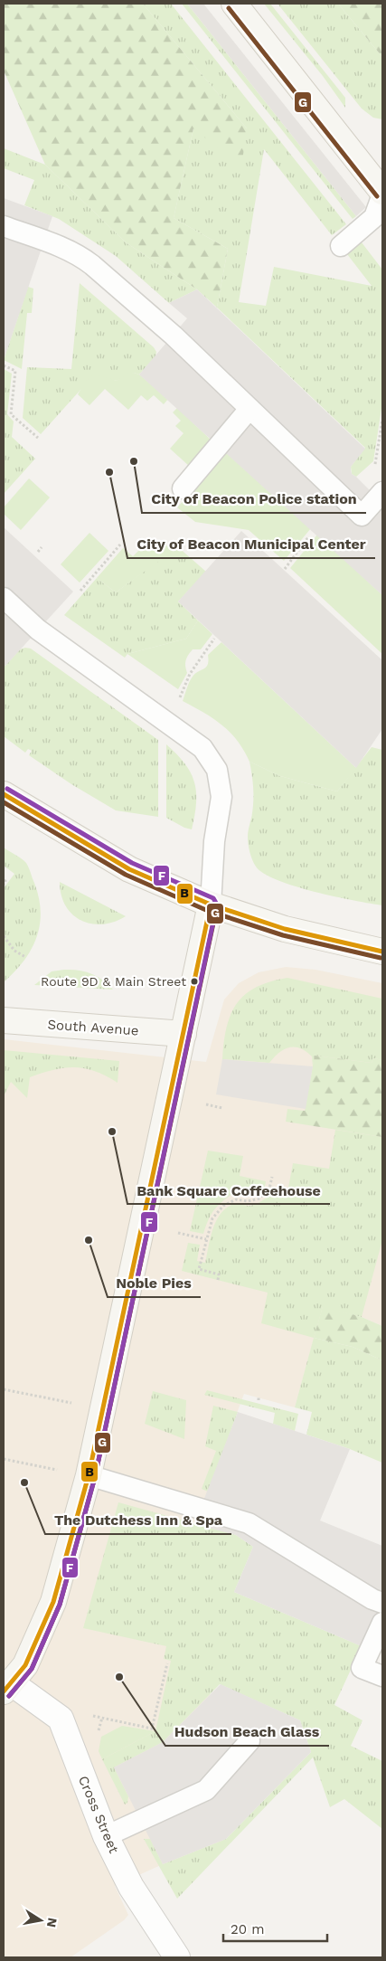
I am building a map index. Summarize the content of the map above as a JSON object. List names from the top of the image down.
{
  "streets": {
    "main road": ["South Avenue"],
    "street": ["Cross Street"]
  },
  "places": [
    "City of Beacon Police station",
    "City of Beacon Municipal Center",
    "Route 9D & Main Street",
    "Bank Square Coffeehouse",
    "Noble Pies",
    "The Dutchess Inn & Spa",
    "Hudson Beach Glass"
  ],
  "lines": ["transit line G", "transit line F", "transit line B"],
  "scale_bar": "20 m",
  "north": "right"
}
